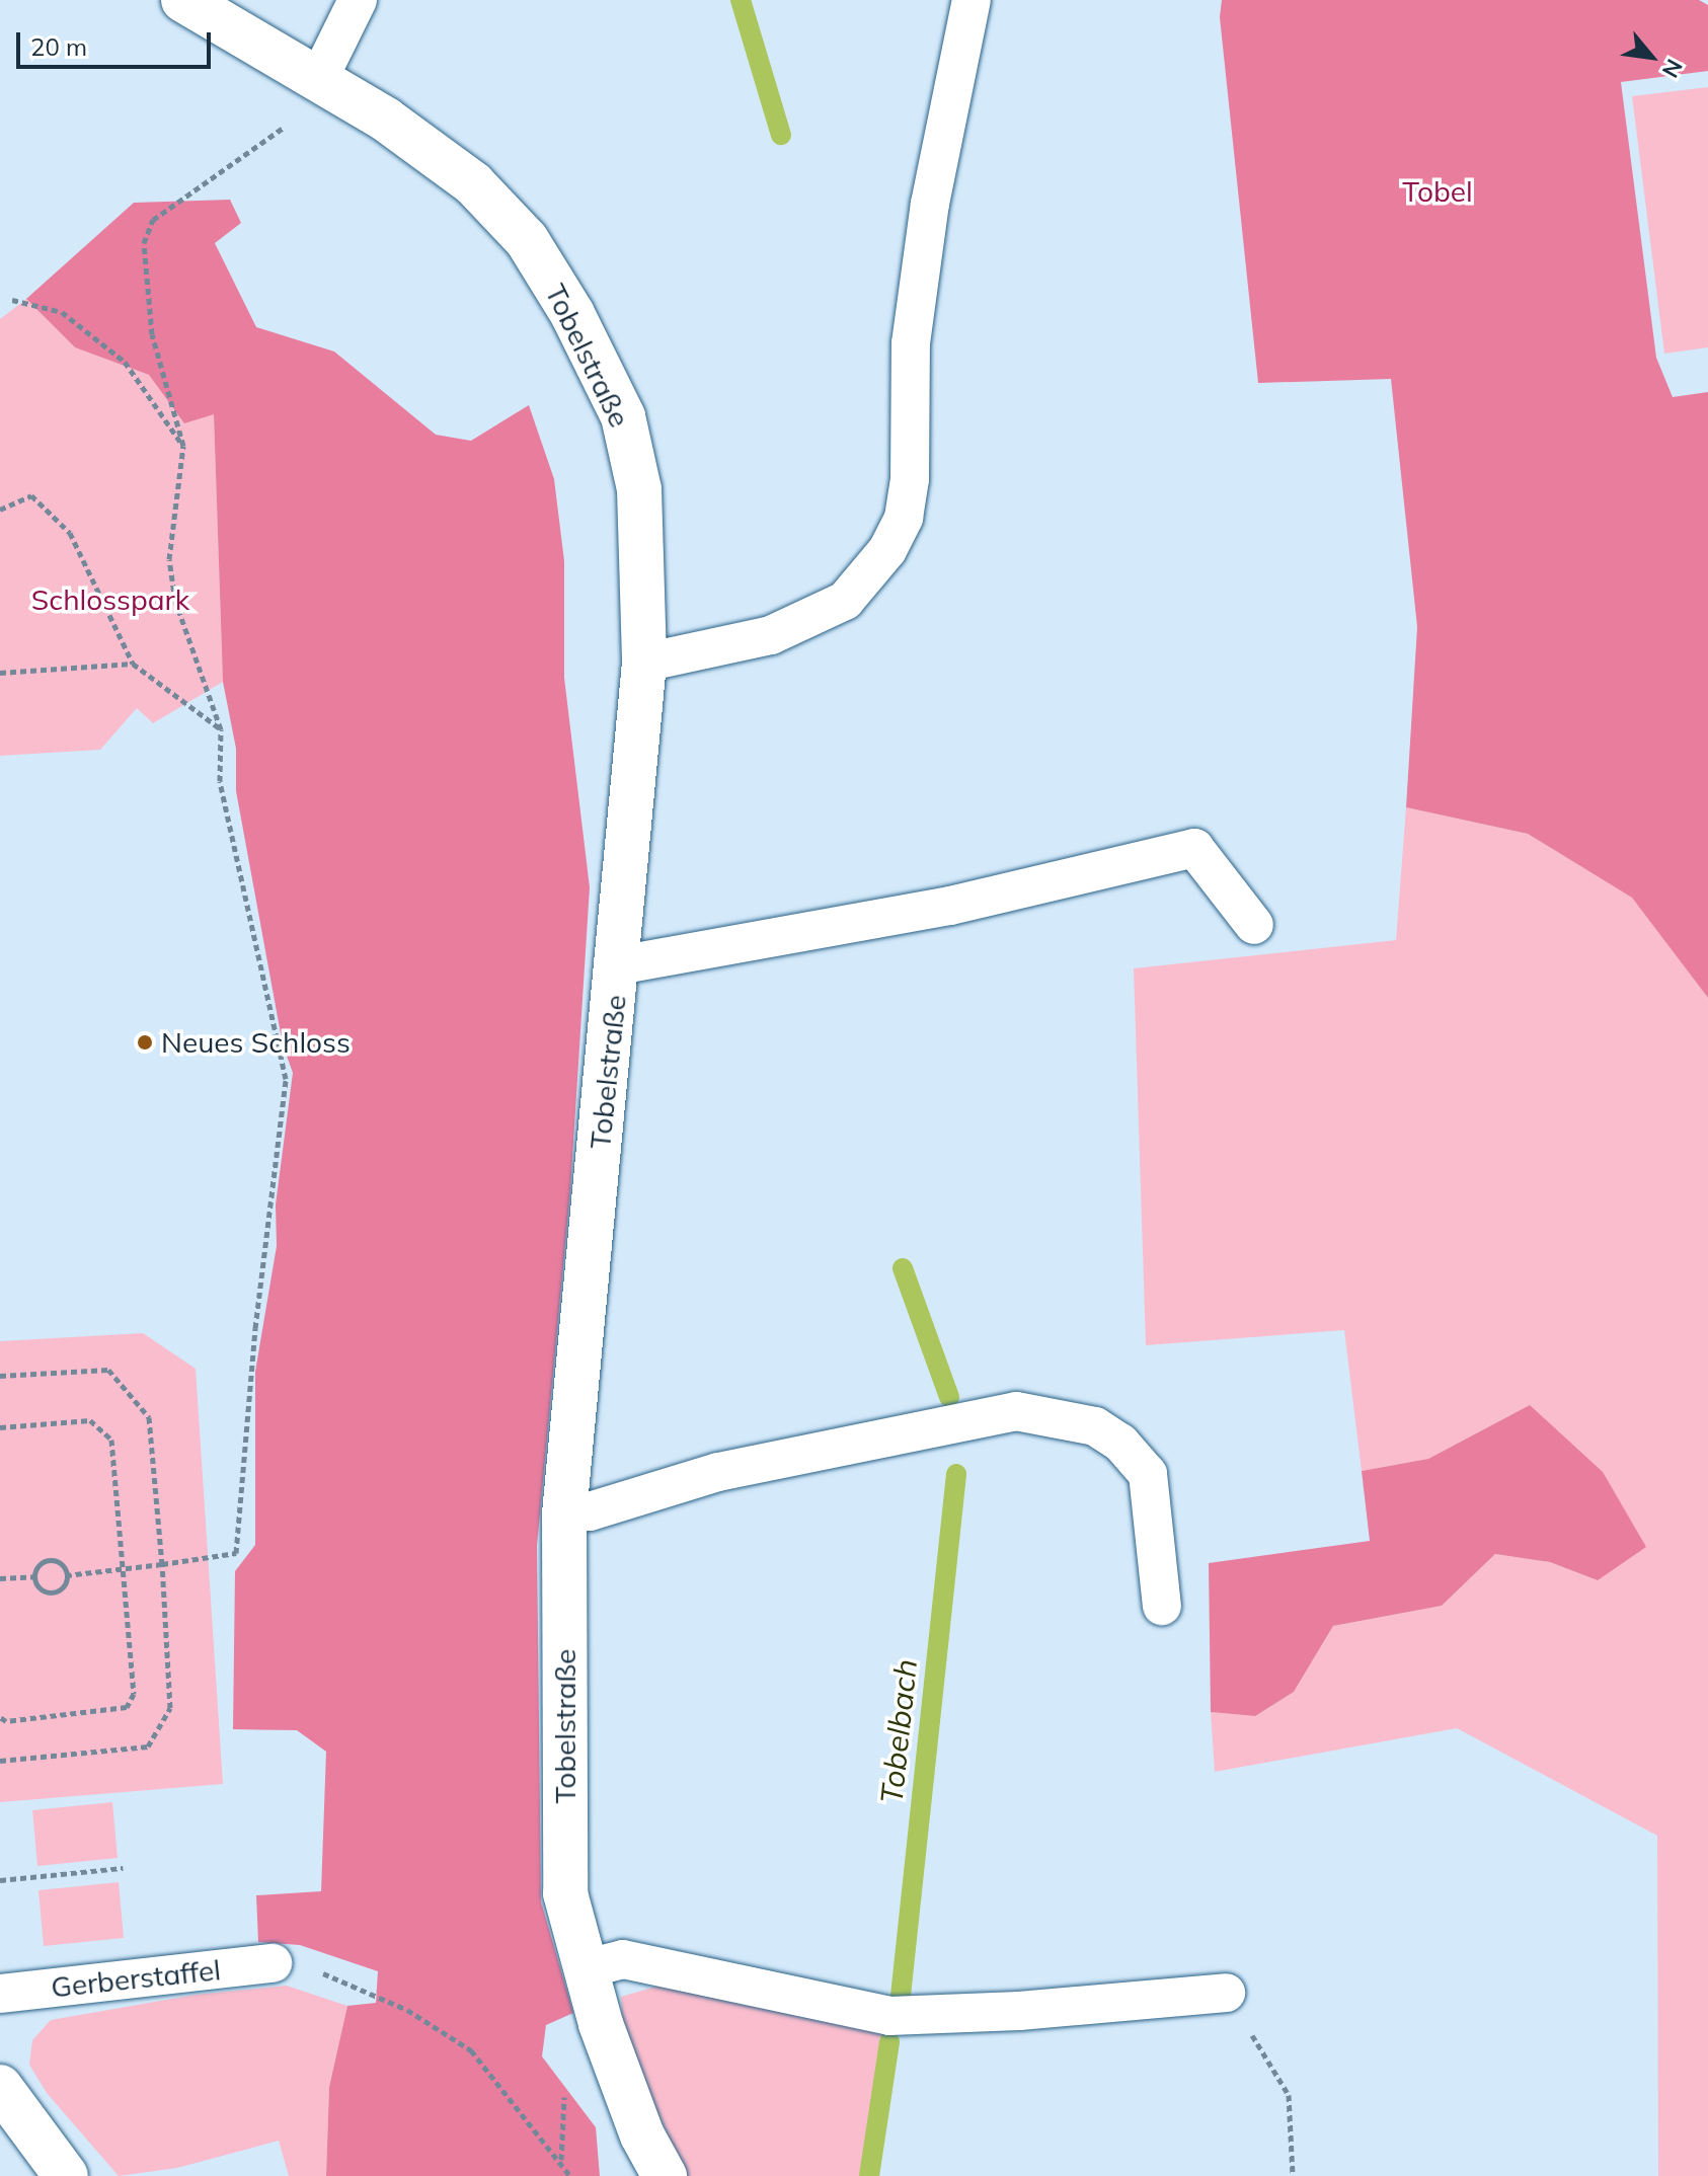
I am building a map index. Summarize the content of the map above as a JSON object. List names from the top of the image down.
{
  "streets": {
    "street": ["Tobelstraße"],
    "lane": ["Gerberstaffel"]
  },
  "water": ["Tobelbach"],
  "parks": ["Tobel", "Schlosspark"],
  "places": ["Neues Schloss"],
  "scale_bar": "20 m",
  "north": "bottom right"
}
